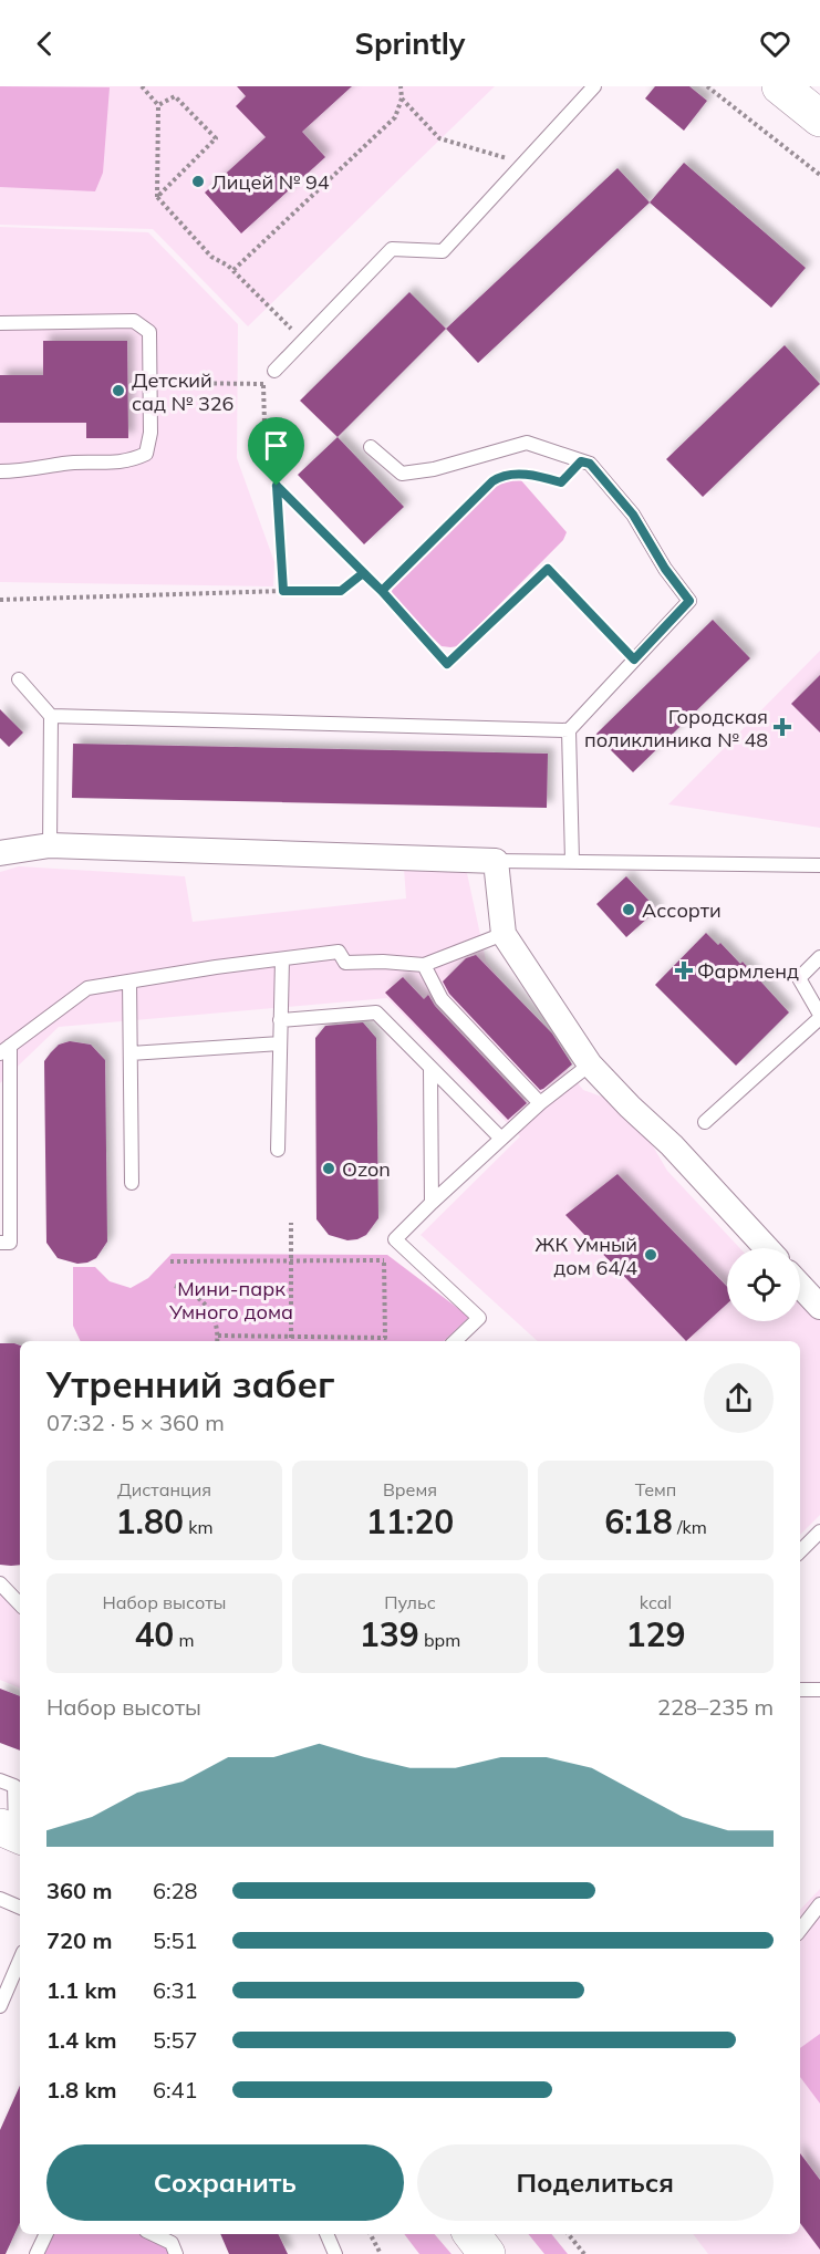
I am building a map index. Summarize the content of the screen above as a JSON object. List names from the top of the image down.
{
  "parks": ["Мини-парк Умного дома"],
  "places": {
    "other": [
      "Лицей № 94",
      "Детский сад № 326",
      "Ассорти",
      "Ozon",
      "ЖК Умный дом 64/4"
    ],
    "health": ["Городская поликлиника № 48", "Фармленд"]
  },
  "page": {
    "header": "Sprintly",
    "heading": ["Утренний забег", "07:32 · 5 × 360 m"],
    "stats": [
      ["Дистанция", "1.80 km"],
      ["Время", "11:20"],
      ["Темп", "6:18 /km"],
      ["Набор высоты", "40 m"],
      ["Пульс", "139 bpm"],
      ["kcal", "129"]
    ],
    "chart": ["Набор высоты", "228–235 m"],
    "list": [
      {
        "name": "360 m",
        "note": "6:28"
      },
      {
        "name": "720 m",
        "note": "5:51"
      },
      {
        "name": "1.1 km",
        "note": "6:31"
      },
      {
        "name": "1.4 km",
        "note": "5:57"
      },
      {
        "name": "1.8 km",
        "note": "6:41"
      }
    ],
    "buttons": ["Сохранить", "Поделиться"]
  }
}
